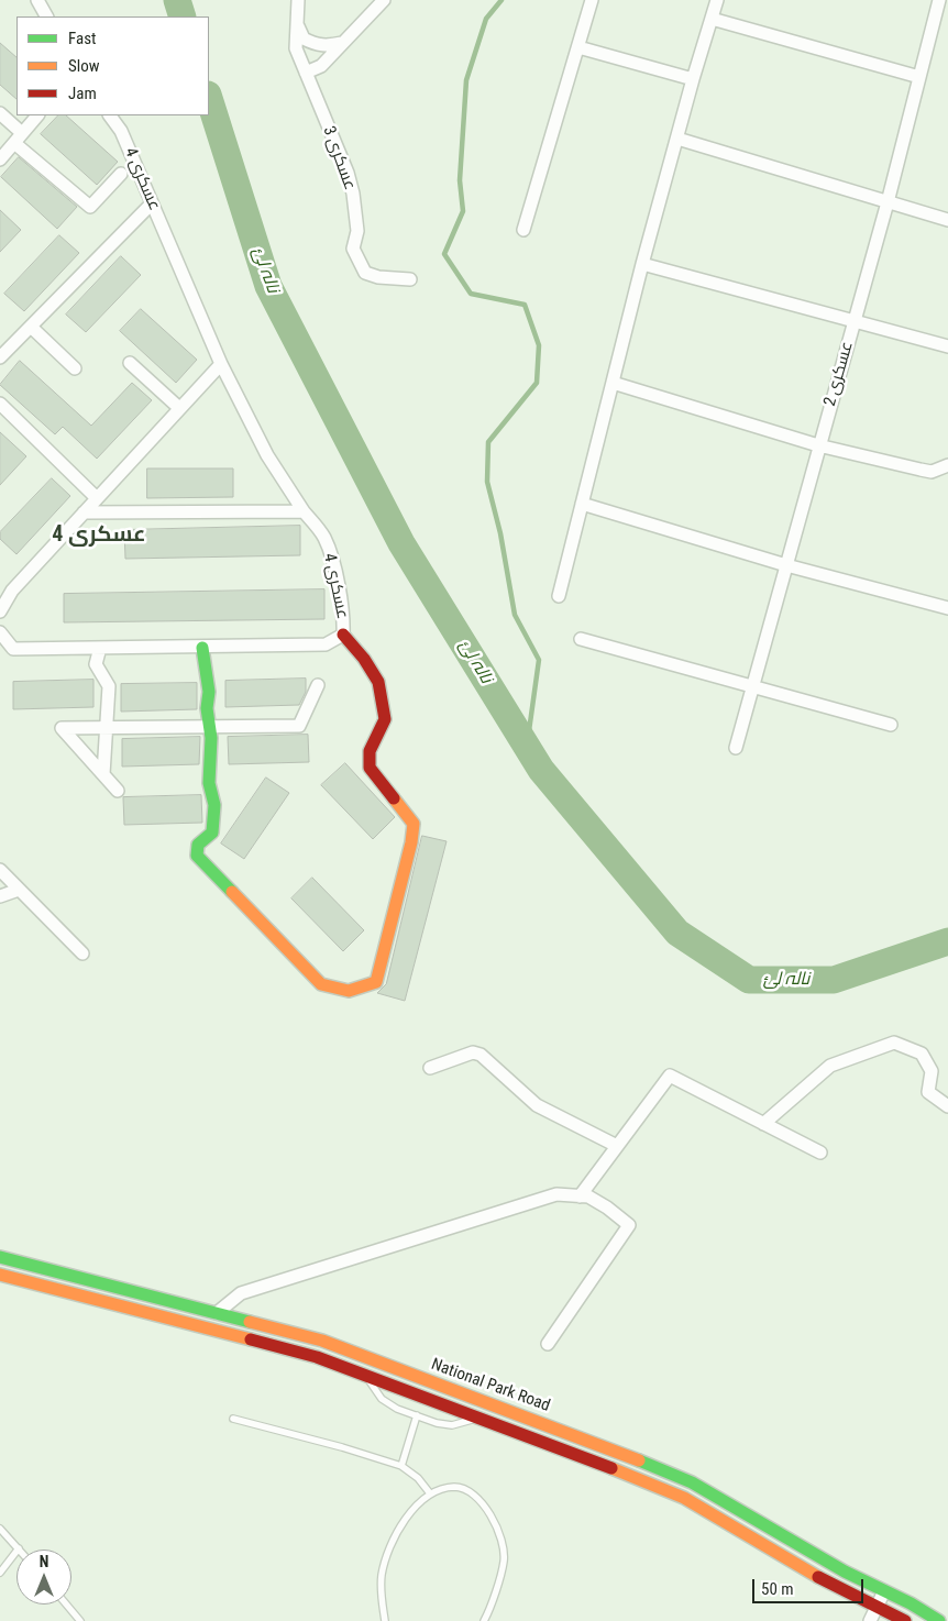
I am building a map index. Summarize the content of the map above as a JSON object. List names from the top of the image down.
{
  "streets": {
    "street": [
      "عسکری 3",
      "عسکری 4",
      "عسکری 2",
      "National Park Road"
    ]
  },
  "districts": ["عسکری 4"],
  "water": ["نالہ لئ"],
  "legend": ["Fast", "Slow", "Jam"],
  "scale_bar": "50 m",
  "north": "top"
}
